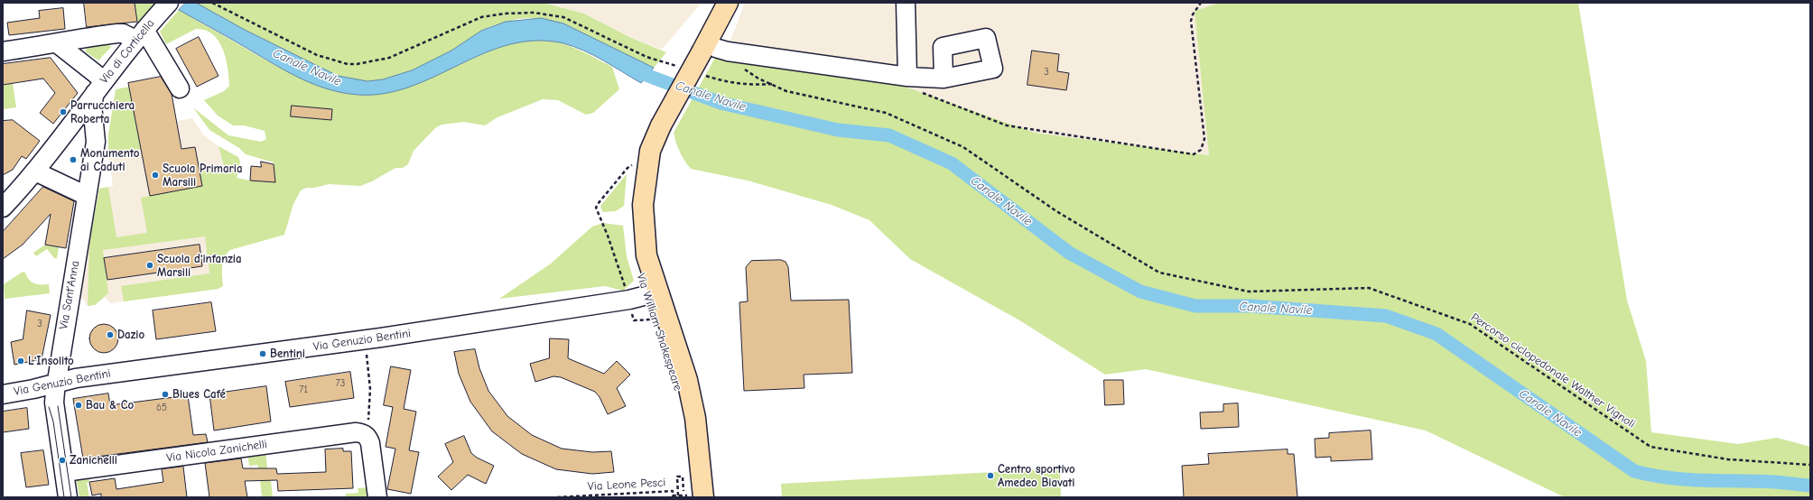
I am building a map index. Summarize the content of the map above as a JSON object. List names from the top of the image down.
{
  "streets": {
    "main road": ["Via William Shakespeare"],
    "street": [
      "Via di Corticella",
      "Via Sant'Anna",
      "Via Genuzio Bentini",
      "Via Nicola Zanichelli"
    ],
    "path": ["Percorso ciclopedonale Walther Vignoli", "Via Leone Pesci"]
  },
  "crossings": [
    ["Via di Corticella", "Via Sant'Anna"],
    ["Via Sant'Anna", "Via Genuzio Bentini"],
    ["Via Sant'Anna", "Via Nicola Zanichelli"],
    ["Via William Shakespeare", "Via Genuzio Bentini"],
    ["Via William Shakespeare", "Via Leone Pesci"]
  ],
  "water": ["Canale Navile"],
  "places": [
    "Parrucchiera Roberta",
    "Monumento ai Caduti",
    "Scuola Primaria Marsili",
    "Scuola d'infanzia Marsili",
    "Dazio",
    "Bentini",
    "L'Insolito",
    "Blues Café",
    "Bau & Co",
    "Zanichelli",
    "Centro sportivo Amedeo Biavati"
  ],
  "house_numbers": [
    "3",
    "3",
    "73",
    "71",
    "65"
  ]
}
